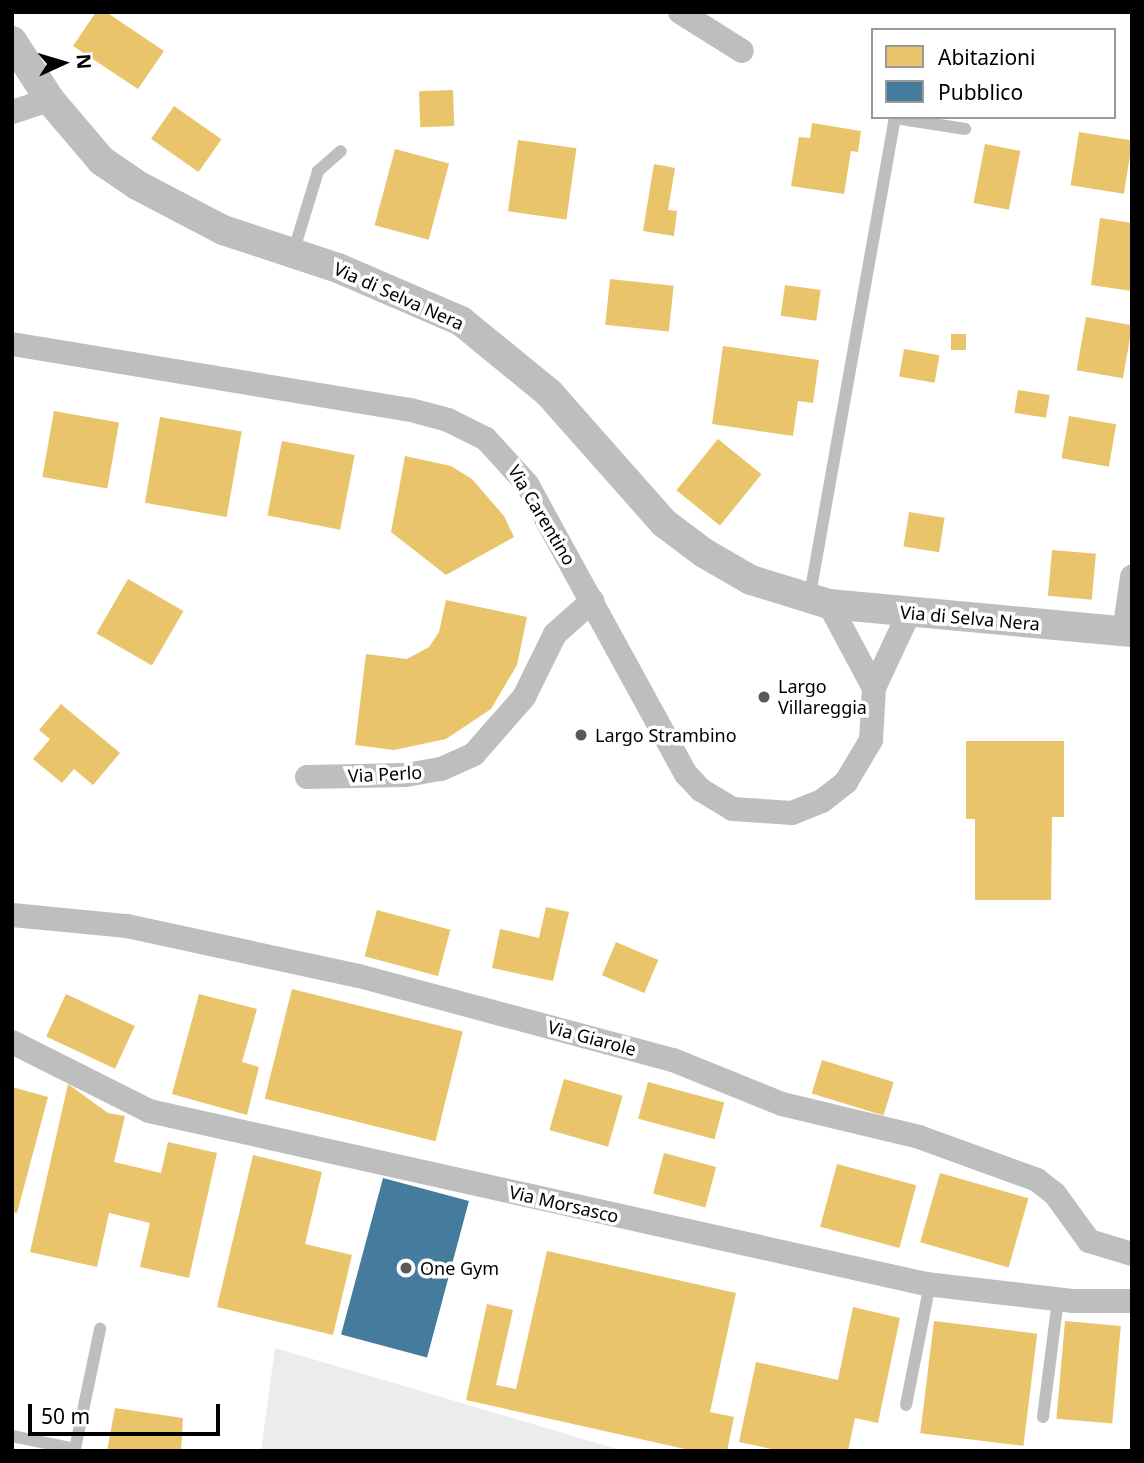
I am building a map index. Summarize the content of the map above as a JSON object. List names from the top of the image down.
{
  "streets": {
    "street": [
      "Via di Selva Nera",
      "Via Carentino",
      "Via Perlo",
      "Via Giarole",
      "Via Morsasco"
    ]
  },
  "crossings": [
    ["Via di Selva Nera", "Via Carentino"],
    ["Via Carentino", "Via Perlo"]
  ],
  "places": ["Largo Villareggia", "Largo Strambino", "One Gym"],
  "legend": ["Abitazioni", "Pubblico"],
  "scale_bar": "50 m",
  "north": "right"
}
